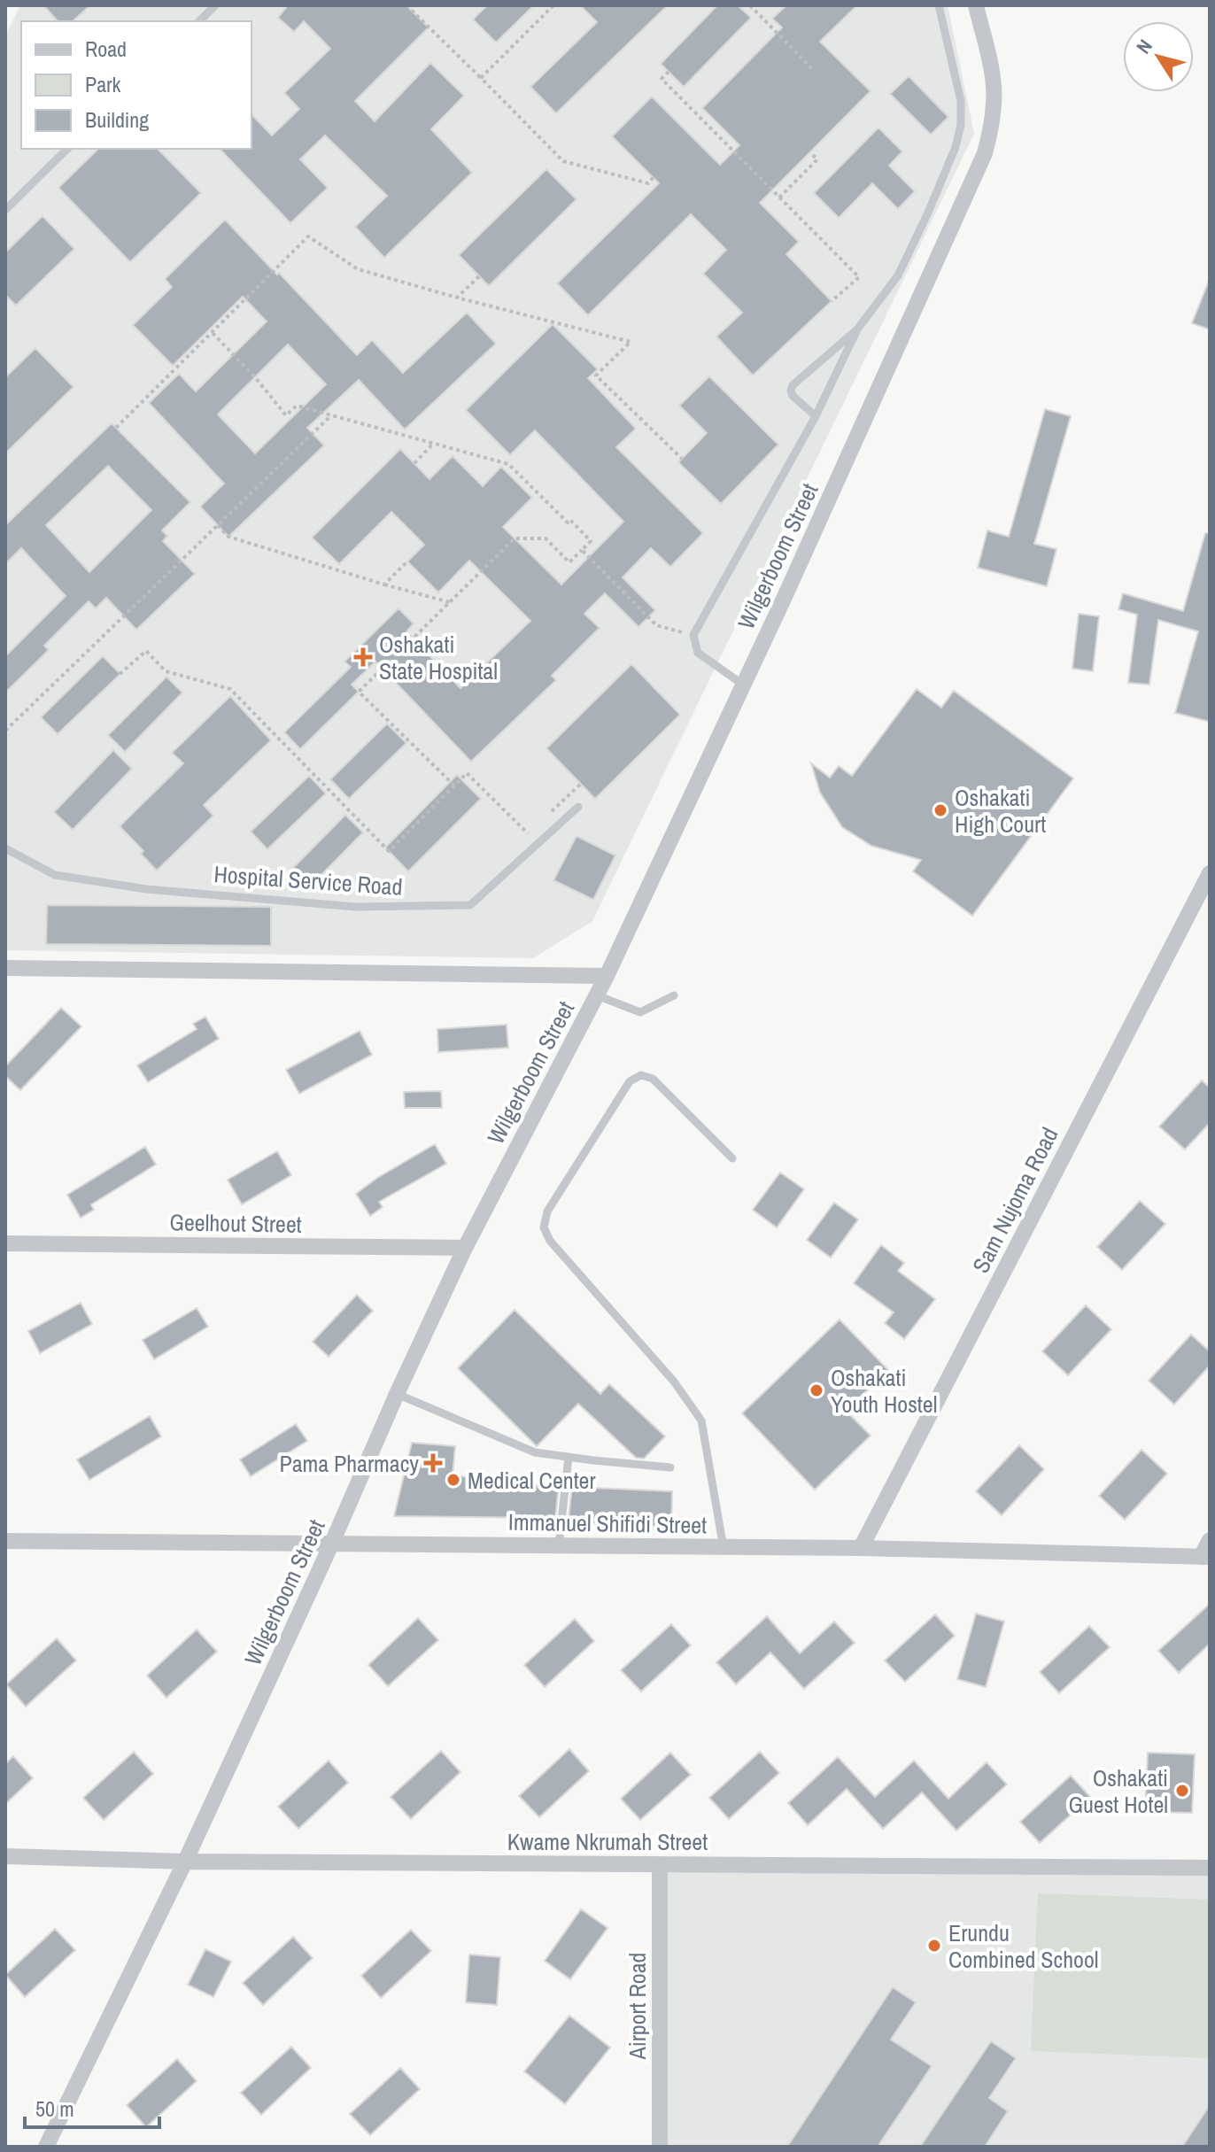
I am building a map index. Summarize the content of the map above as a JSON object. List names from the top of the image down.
{
  "streets": {
    "street": [
      "Wilgerboom Street",
      "Sam Nujoma Road",
      "Geelhout Street",
      "Immanuel Shifidi Street",
      "Kwame Nkrumah Street",
      "Airport Road"
    ],
    "lane": ["Hospital Service Road"]
  },
  "crossings": [
    ["Wilgerboom Street", "Geelhout Street"],
    ["Wilgerboom Street", "Immanuel Shifidi Street"],
    ["Wilgerboom Street", "Kwame Nkrumah Street"],
    ["Sam Nujoma Road", "Immanuel Shifidi Street"],
    ["Kwame Nkrumah Street", "Airport Road"]
  ],
  "places": {
    "health": ["Oshakati State Hospital", "Pama Pharmacy"],
    "other": [
      "Oshakati High Court",
      "Oshakati Youth Hostel",
      "Medical Center",
      "Oshakati Guest Hotel",
      "Erundu Combined School"
    ]
  },
  "legend": ["Road", "Park", "Building"],
  "scale_bar": "50 m",
  "north": "top left"
}
